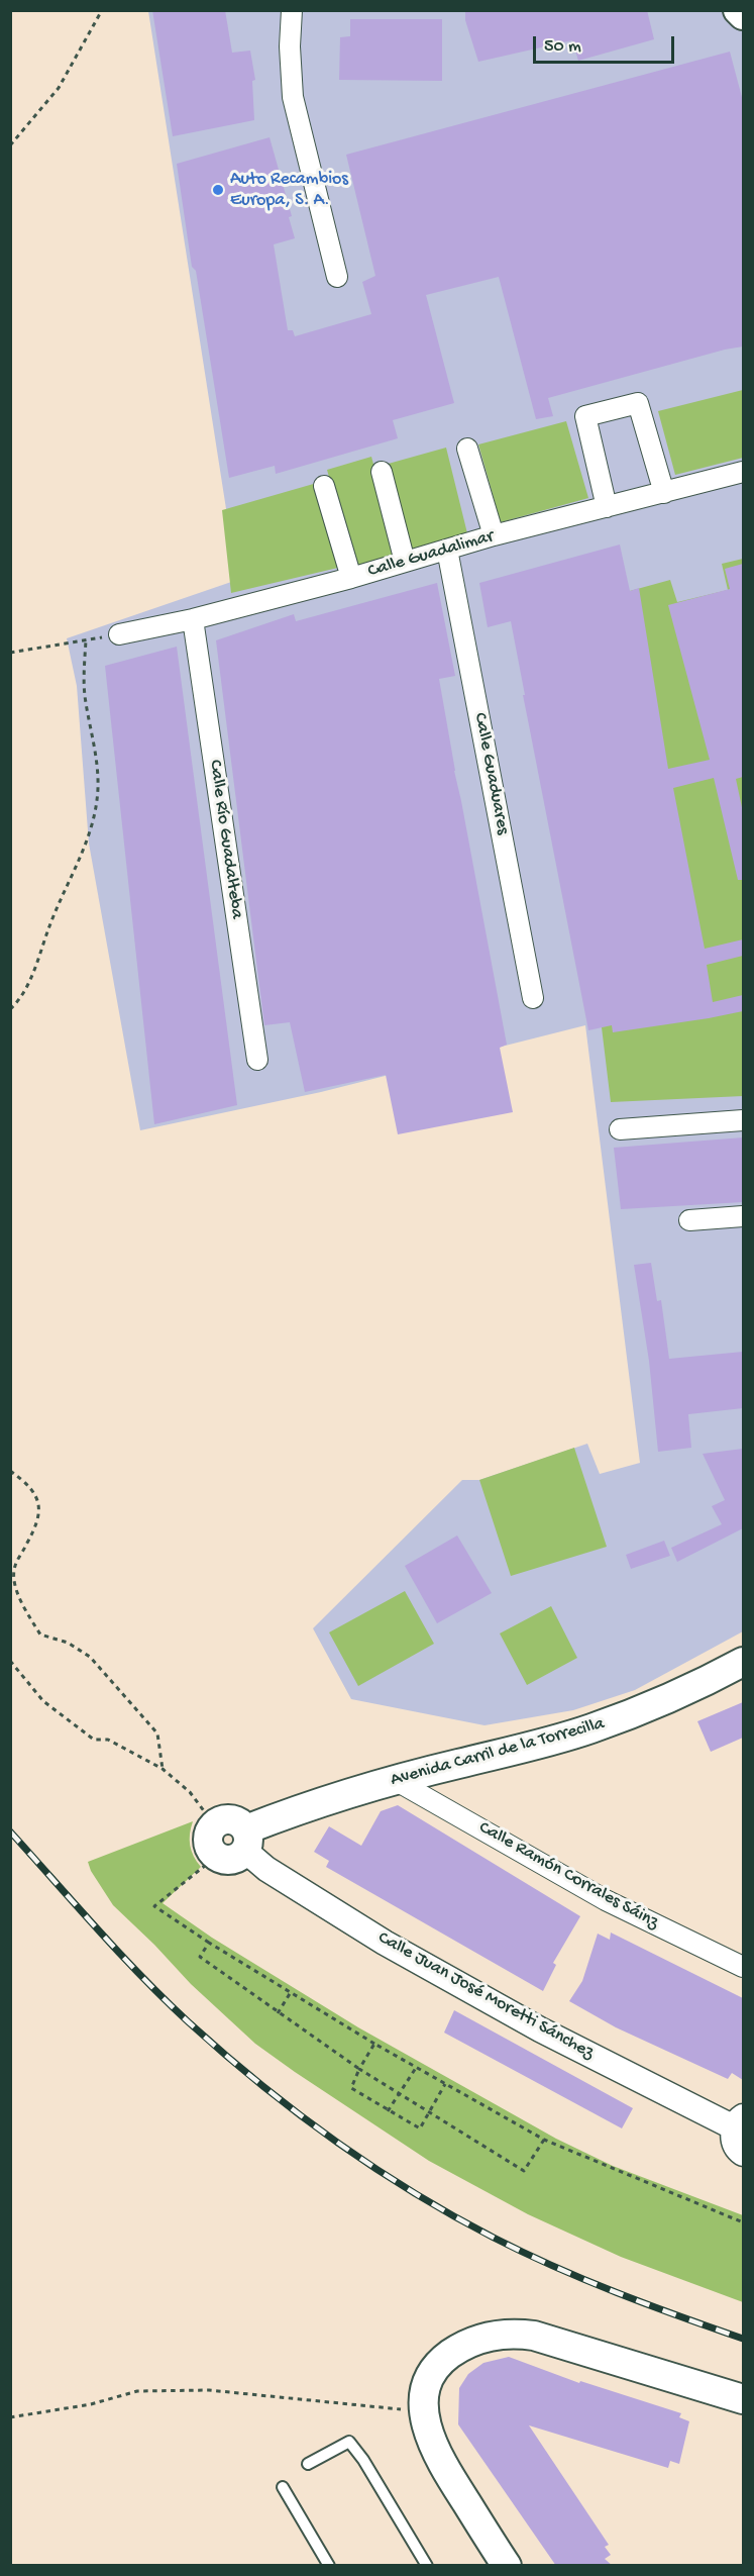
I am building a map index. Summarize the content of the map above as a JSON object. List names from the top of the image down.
{
  "streets": {
    "main road": ["Avenida Carril de la Torrecilla"],
    "street": [
      "Calle Guadalimar",
      "Calle Guaduares",
      "Calle Río Guadalteba",
      "Calle Ramón Corrales Sáinz",
      "Calle Juan José Moretti Sánchez"
    ]
  },
  "crossings": [
    ["Calle Guadalimar", "Calle Guaduares"],
    ["Calle Guadalimar", "Calle Río Guadalteba"],
    ["Avenida Carril de la Torrecilla", "Calle Ramón Corrales Sáinz"],
    ["Avenida Carril de la Torrecilla", "Calle Juan José Moretti Sánchez"]
  ],
  "places": ["Auto Recambios Europa, S. A."],
  "scale_bar": "50 m"
}
